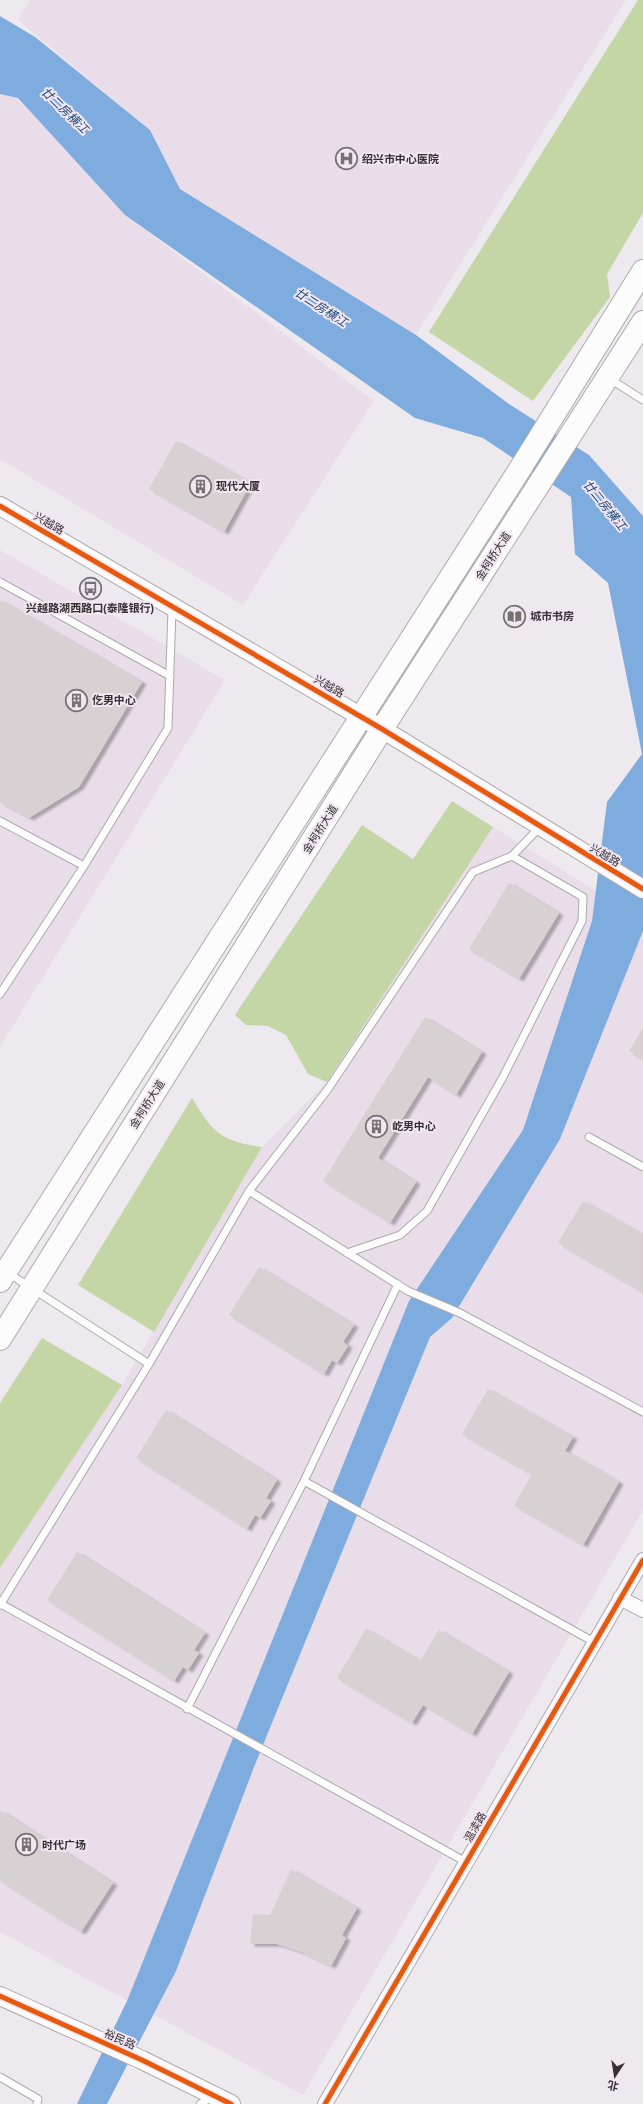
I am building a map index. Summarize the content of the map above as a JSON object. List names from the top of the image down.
{
  "streets": {
    "main road": ["金柯桥大道"],
    "street": ["兴越路", "温渎路", "裕民路"]
  },
  "crossings": [
    ["兴越路", "金柯桥大道"]
  ],
  "water": ["廿二房横江"],
  "places": {
    "hospital": ["绍兴市中心医院"],
    "building": [
      "现代大厦",
      "仡男中心",
      "屹男中心",
      "时代广场"
    ],
    "bus stop": ["兴越路湖西路口(泰隆银行)"],
    "library": ["城市书房"]
  },
  "north": "bottom"
}
